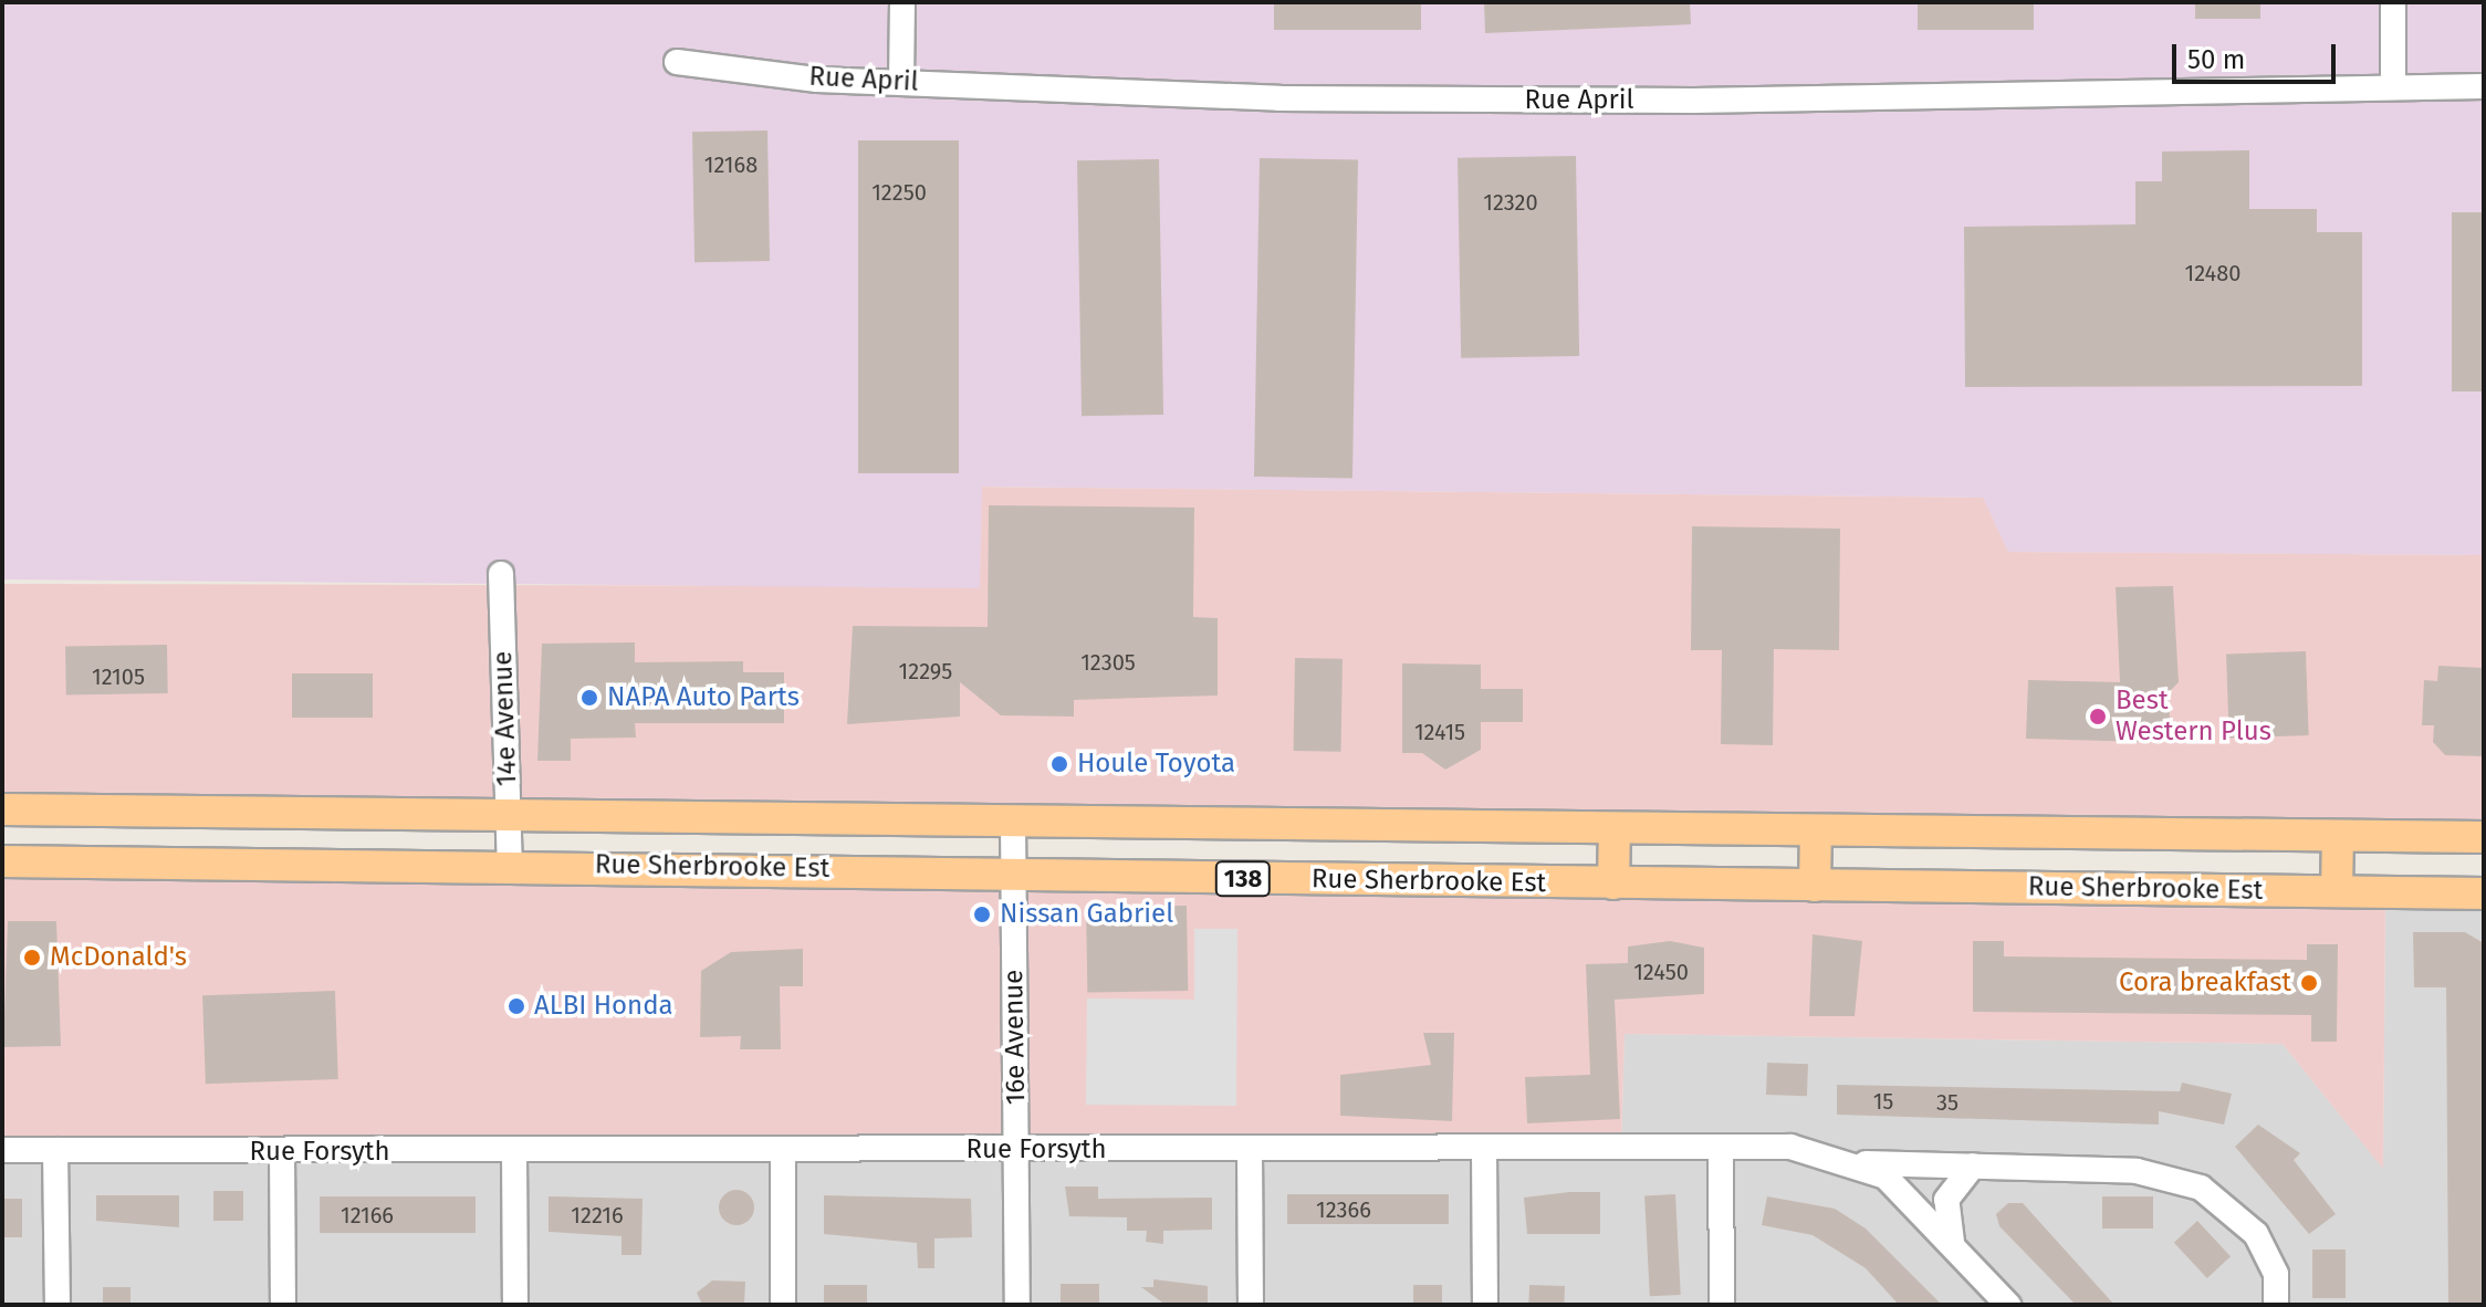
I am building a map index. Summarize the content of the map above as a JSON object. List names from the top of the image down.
{
  "streets": {
    "main road": ["Rue Sherbrooke Est", "138"],
    "street": [
      "Rue April",
      "14e Avenue",
      "16e Avenue",
      "Rue Forsyth"
    ]
  },
  "crossings": [
    ["14e Avenue", "Rue Sherbrooke Est"],
    ["Rue Sherbrooke Est", "16e Avenue"],
    ["16e Avenue", "Rue Forsyth"]
  ],
  "places": [
    "NAPA Auto Parts",
    "Best Western Plus",
    "Houle Toyota",
    "Nissan Gabriel",
    "McDonald's",
    "Cora breakfast",
    "ALBI Honda"
  ],
  "house_numbers": [
    "12168",
    "12250",
    "12320",
    "12480",
    "12305",
    "12295",
    "12105",
    "12415",
    "12450",
    "15",
    "35",
    "12366",
    "12166",
    "12216"
  ],
  "scale_bar": "50 m"
}
